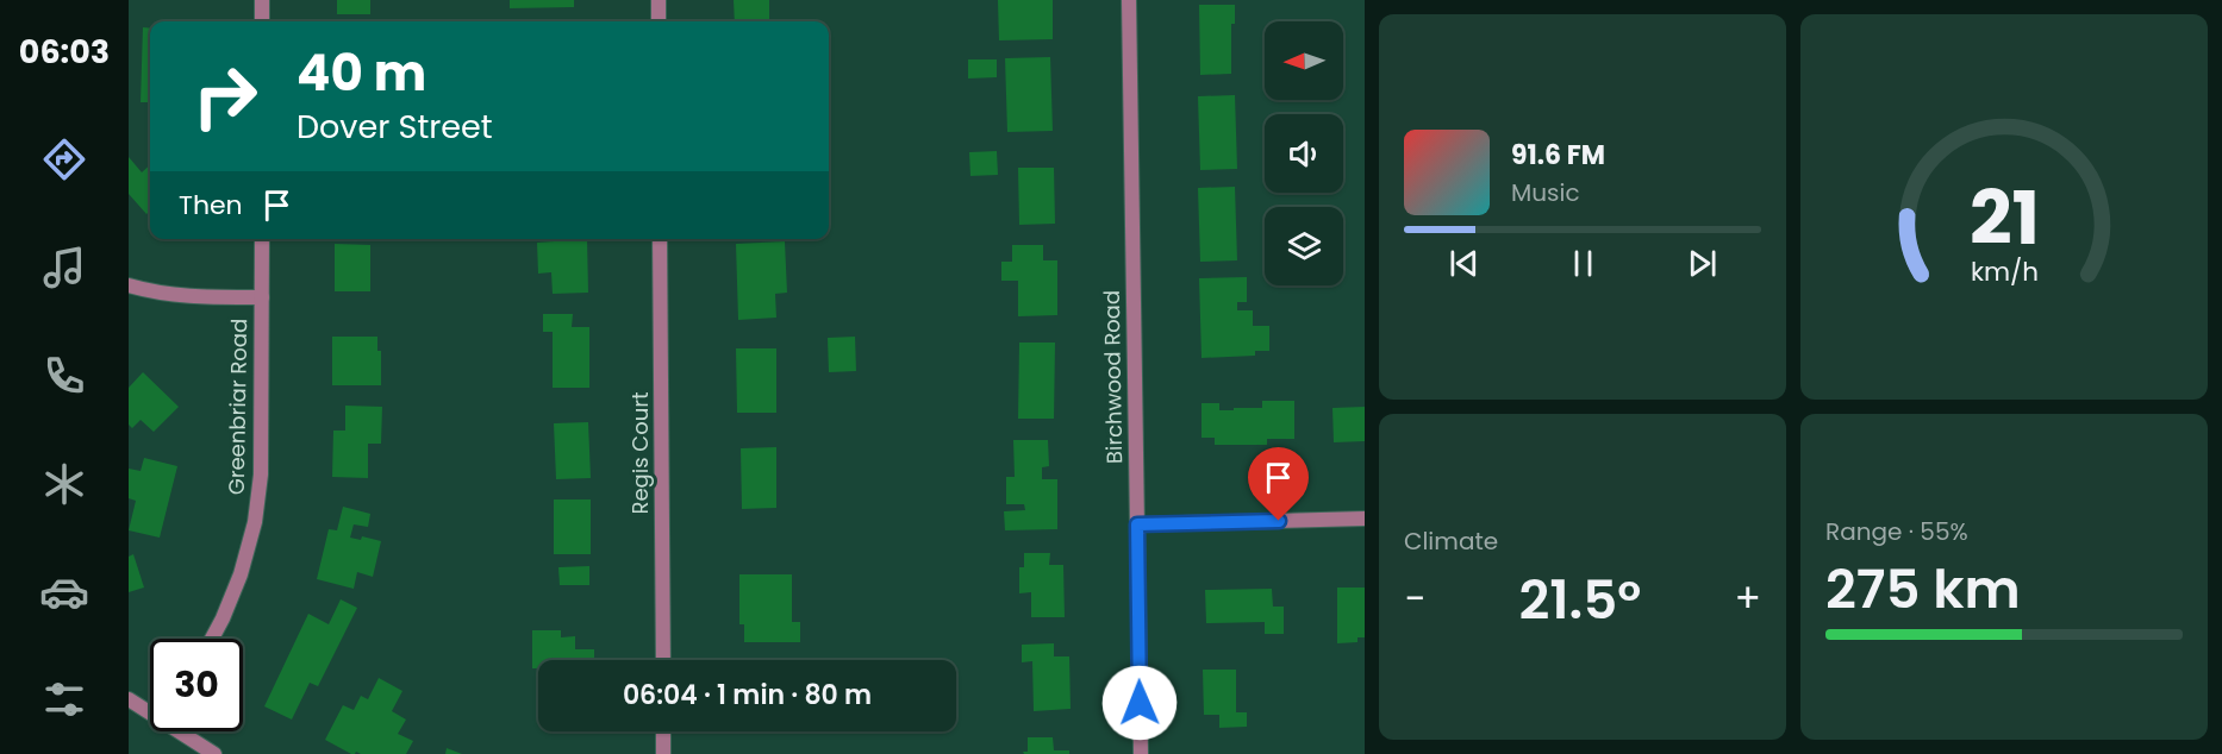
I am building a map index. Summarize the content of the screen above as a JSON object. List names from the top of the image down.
{
  "streets": {
    "street": ["Birchwood Road", "Greenbriar Road", "Regis Court"]
  },
  "north": "left",
  "page": {
    "tabs": "06:03",
    "turn": ["40 m", "Dover Street"],
    "song": ["91.6 FM", "Music"],
    "then": "Then",
    "tile": [
      "Climate",
      ["Range · 55%", "275 km"]
    ],
    "heat": ["−", "21.5°", "+"],
    "limit": "30",
    "trip": "06:04 · 1 min · 80 m",
    "gauge": ["21", "km/h"]
  }
}
